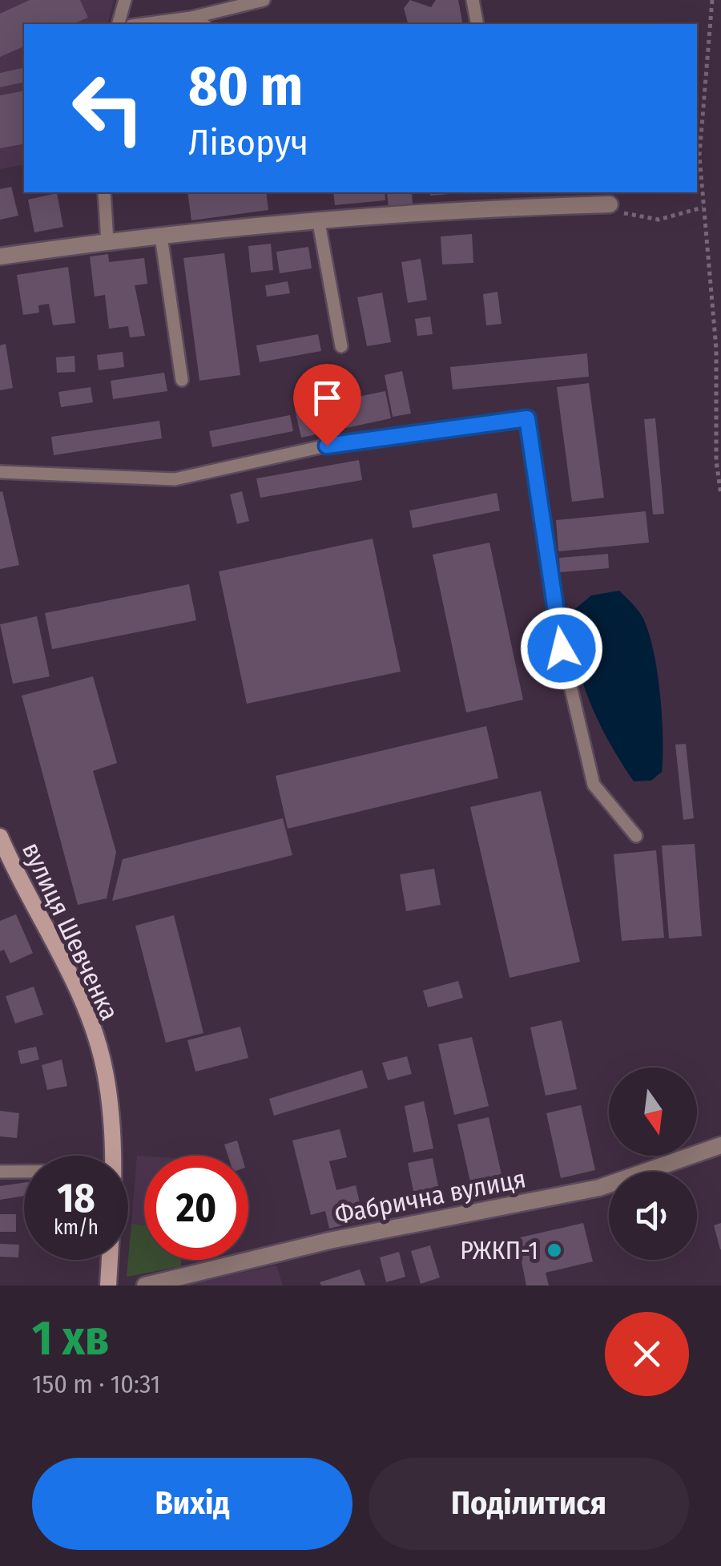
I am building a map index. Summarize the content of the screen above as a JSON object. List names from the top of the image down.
{
  "streets": {
    "street": ["вулиця Шевченка", "Фабрична вулиця"]
  },
  "places": ["РЖКП-1"],
  "north": "bottom",
  "page": {
    "turn": ["80 m", "Ліворуч"],
    "speed": "18 km/h",
    "limit": "20",
    "heading": ["1 хв", "150 m · 10:31"],
    "buttons": ["Вихід", "Поділитися"]
  }
}
